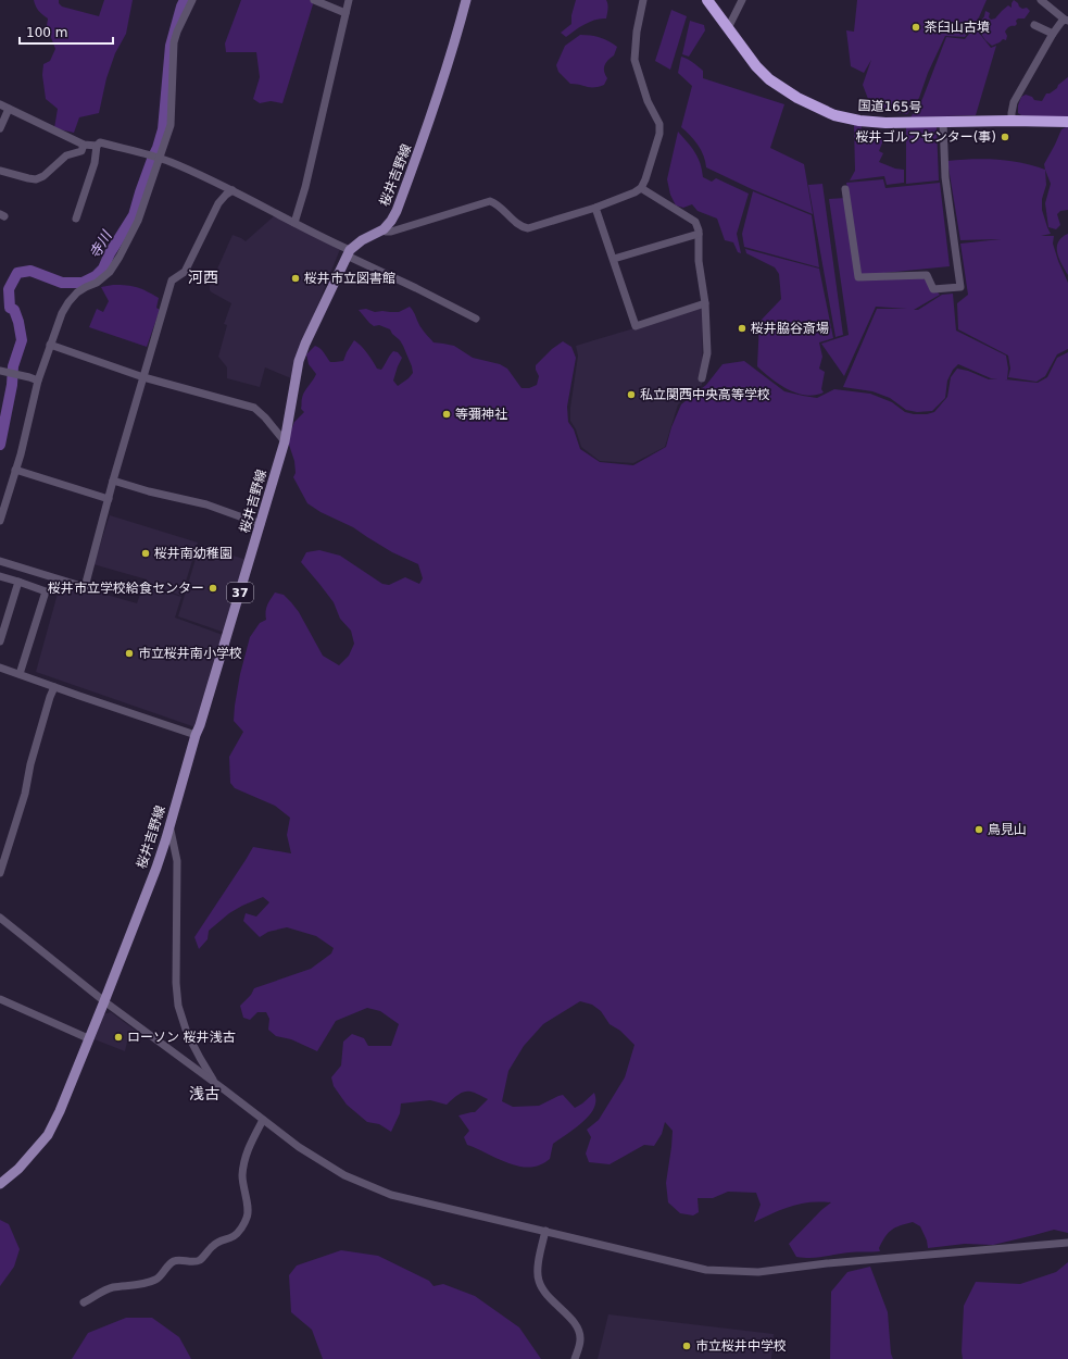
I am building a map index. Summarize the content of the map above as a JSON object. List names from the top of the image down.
{
  "streets": {
    "highway": ["国道165号"],
    "main road": ["桜井吉野線", "37"]
  },
  "districts": ["河西", "浅古"],
  "water": ["寺川"],
  "places": [
    "茶臼山古墳",
    "桜井ゴルフセンター(事)",
    "桜井市立図書館",
    "桜井脇谷斎場",
    "私立関西中央高等学校",
    "等彌神社",
    "桜井南幼稚園",
    "桜井市立学校給食センター",
    "市立桜井南小学校",
    "鳥見山",
    "ローソン 桜井浅古",
    "市立桜井中学校"
  ],
  "scale_bar": "100 m"
}
